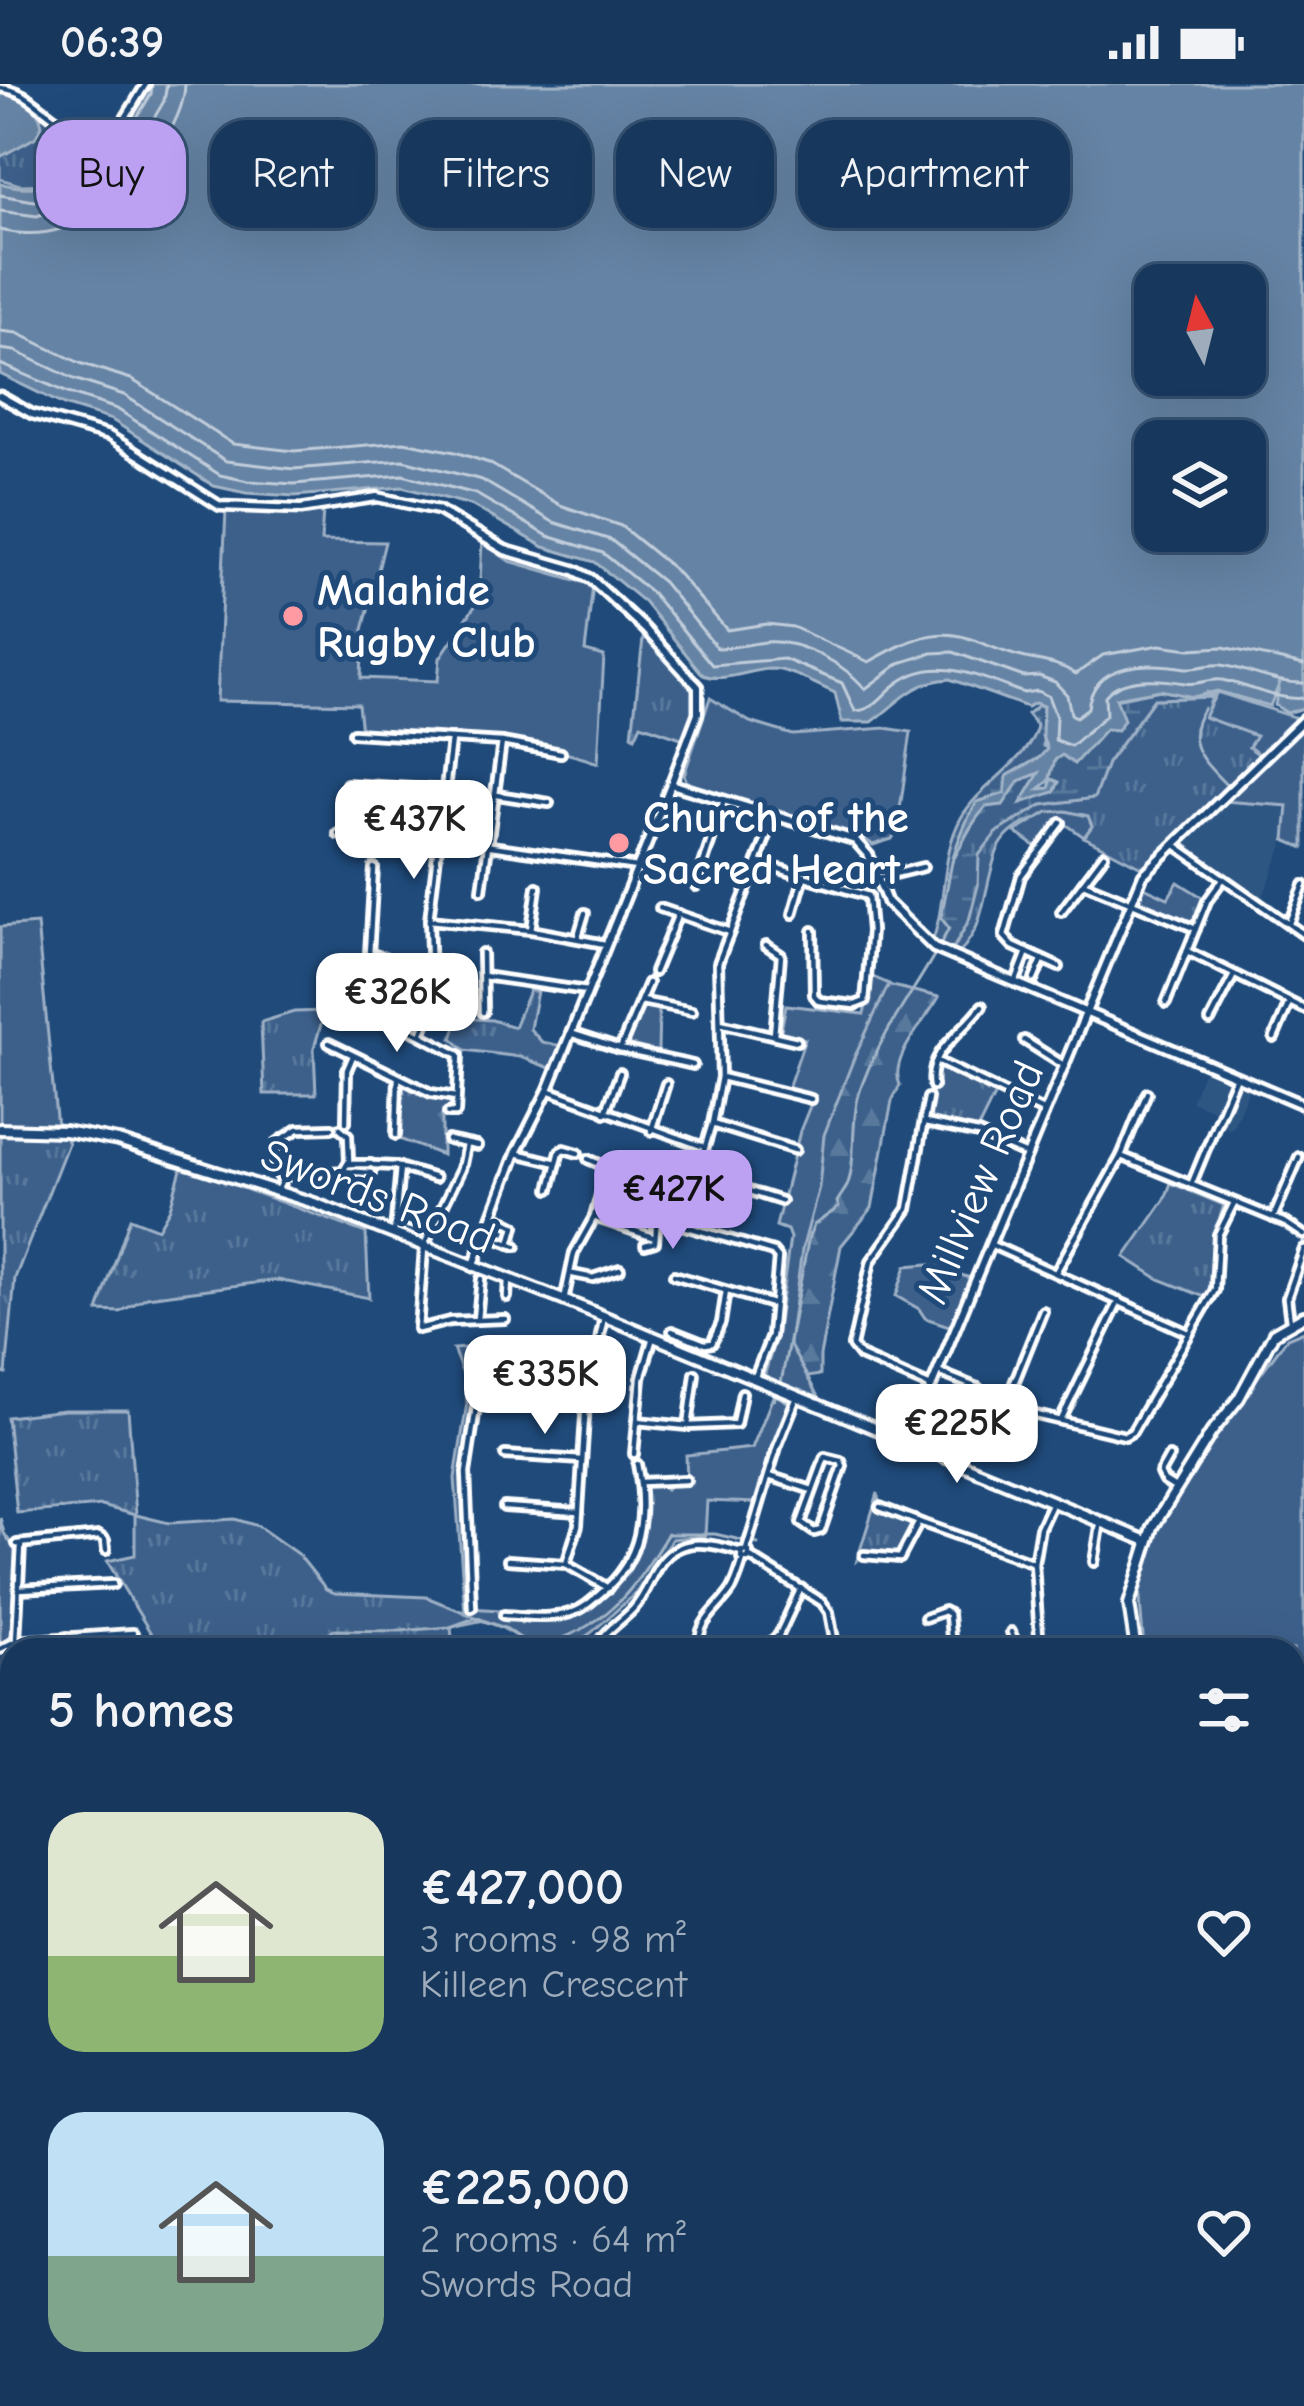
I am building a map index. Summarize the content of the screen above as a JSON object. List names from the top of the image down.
{
  "streets": {
    "main road": ["Swords Road"],
    "street": ["Millview Road"]
  },
  "crossings": [
    ["Millview Road", "Swords Road"]
  ],
  "places": ["Malahide Rugby Club", "Church of the Sacred Heart"],
  "north": "top",
  "page": {
    "status": "06:39",
    "chip": [
      "Buy",
      "Rent",
      "Filters",
      "New",
      "Apartment"
    ],
    "price": [
      "€437K",
      "€326K",
      "€427K",
      "€335K",
      "€225K"
    ],
    "heading": "5 homes",
    "list": [
      {
        "name": "€427,000",
        "note": "3 rooms · 98 m² · Killeen Crescent"
      },
      {
        "name": "€225,000",
        "note": "2 rooms · 64 m² · Swords Road"
      }
    ]
  }
}
